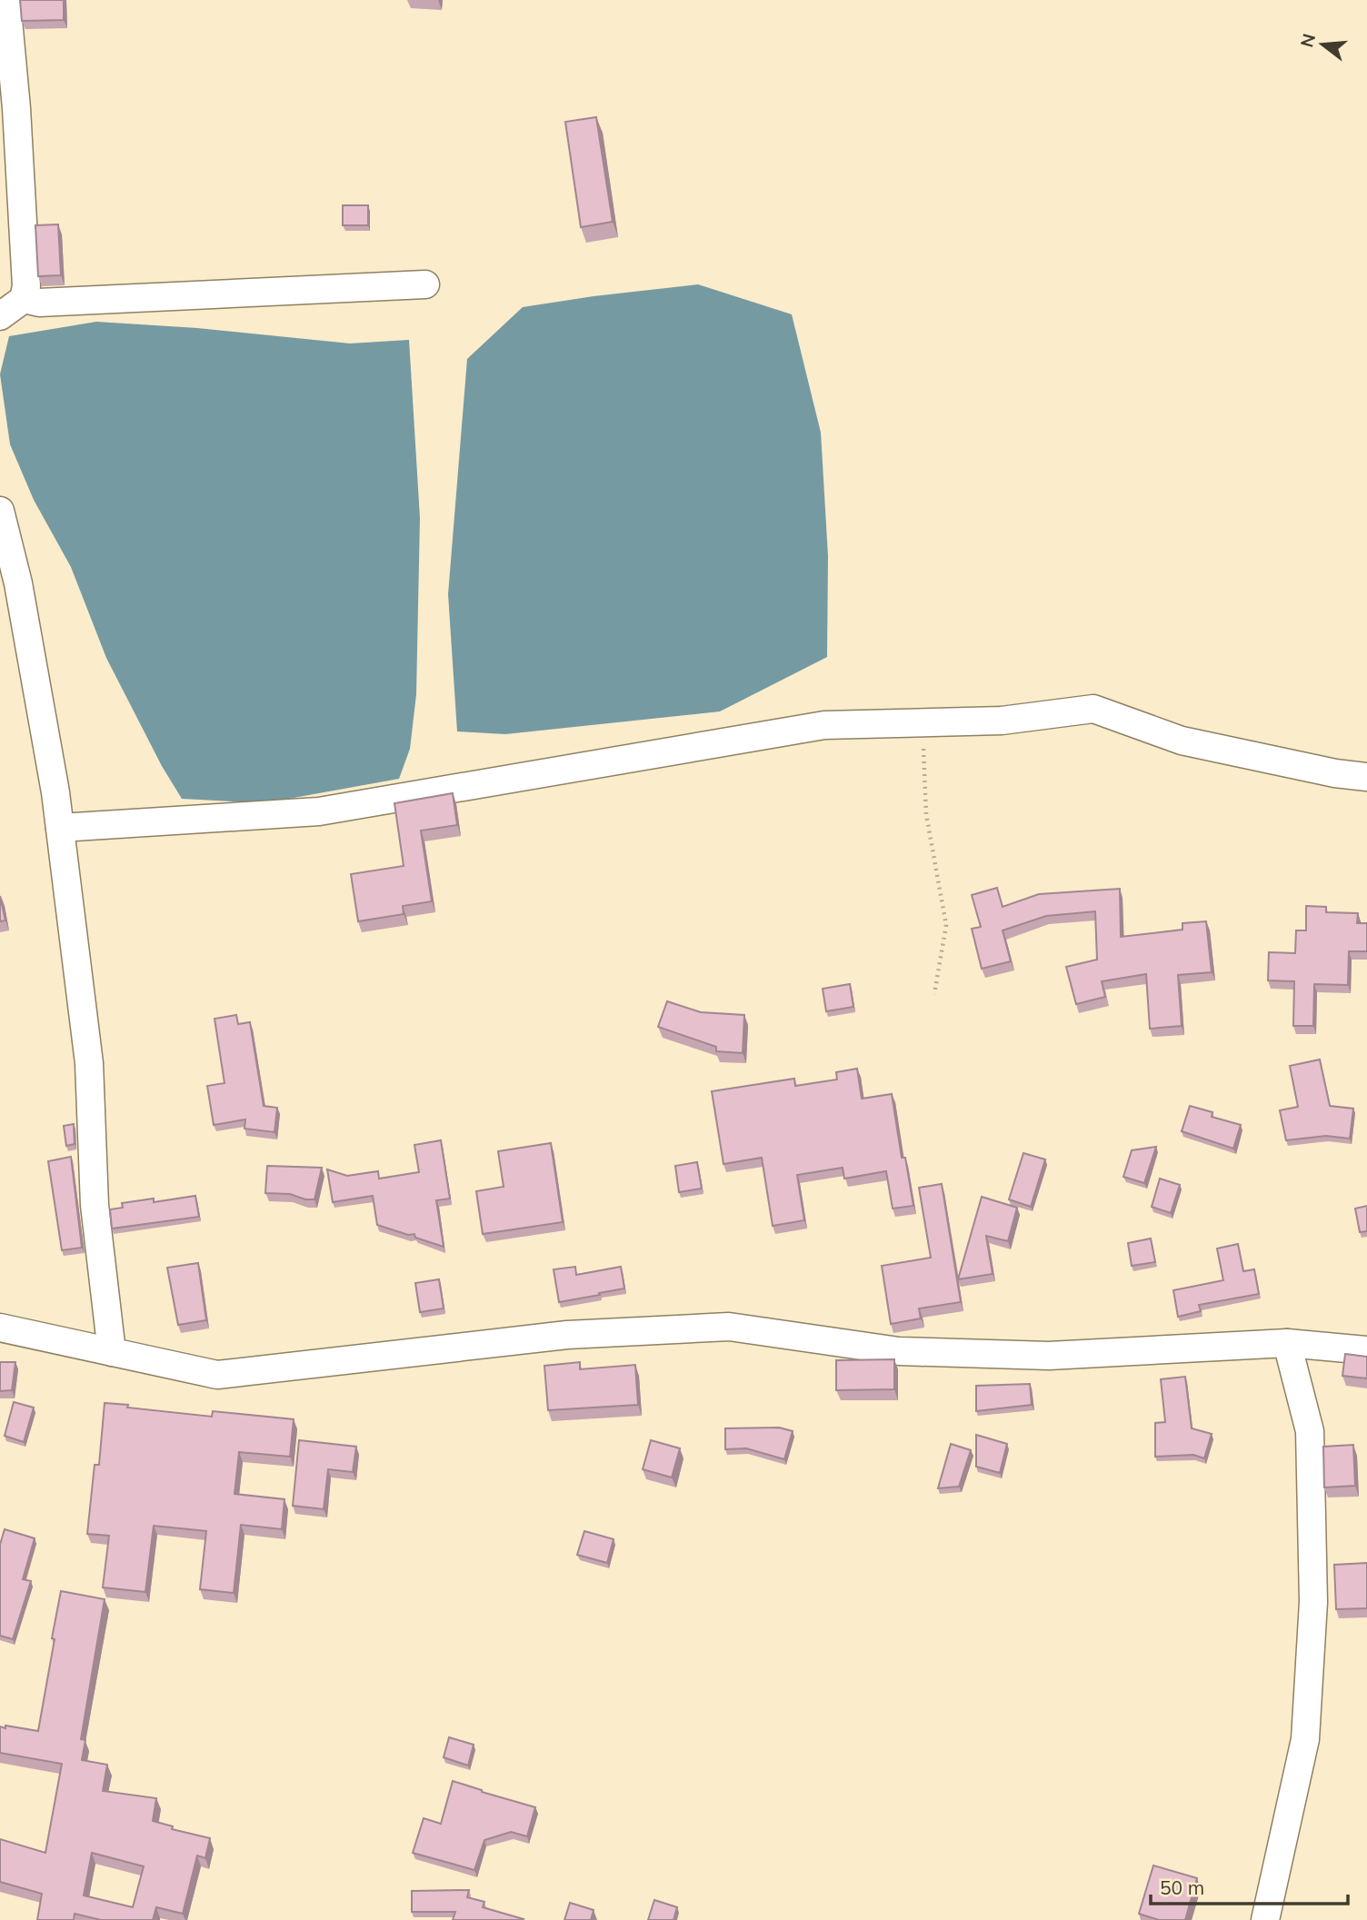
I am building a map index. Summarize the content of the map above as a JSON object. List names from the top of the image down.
{
  "scale_bar": "50 m",
  "north": "left"
}
